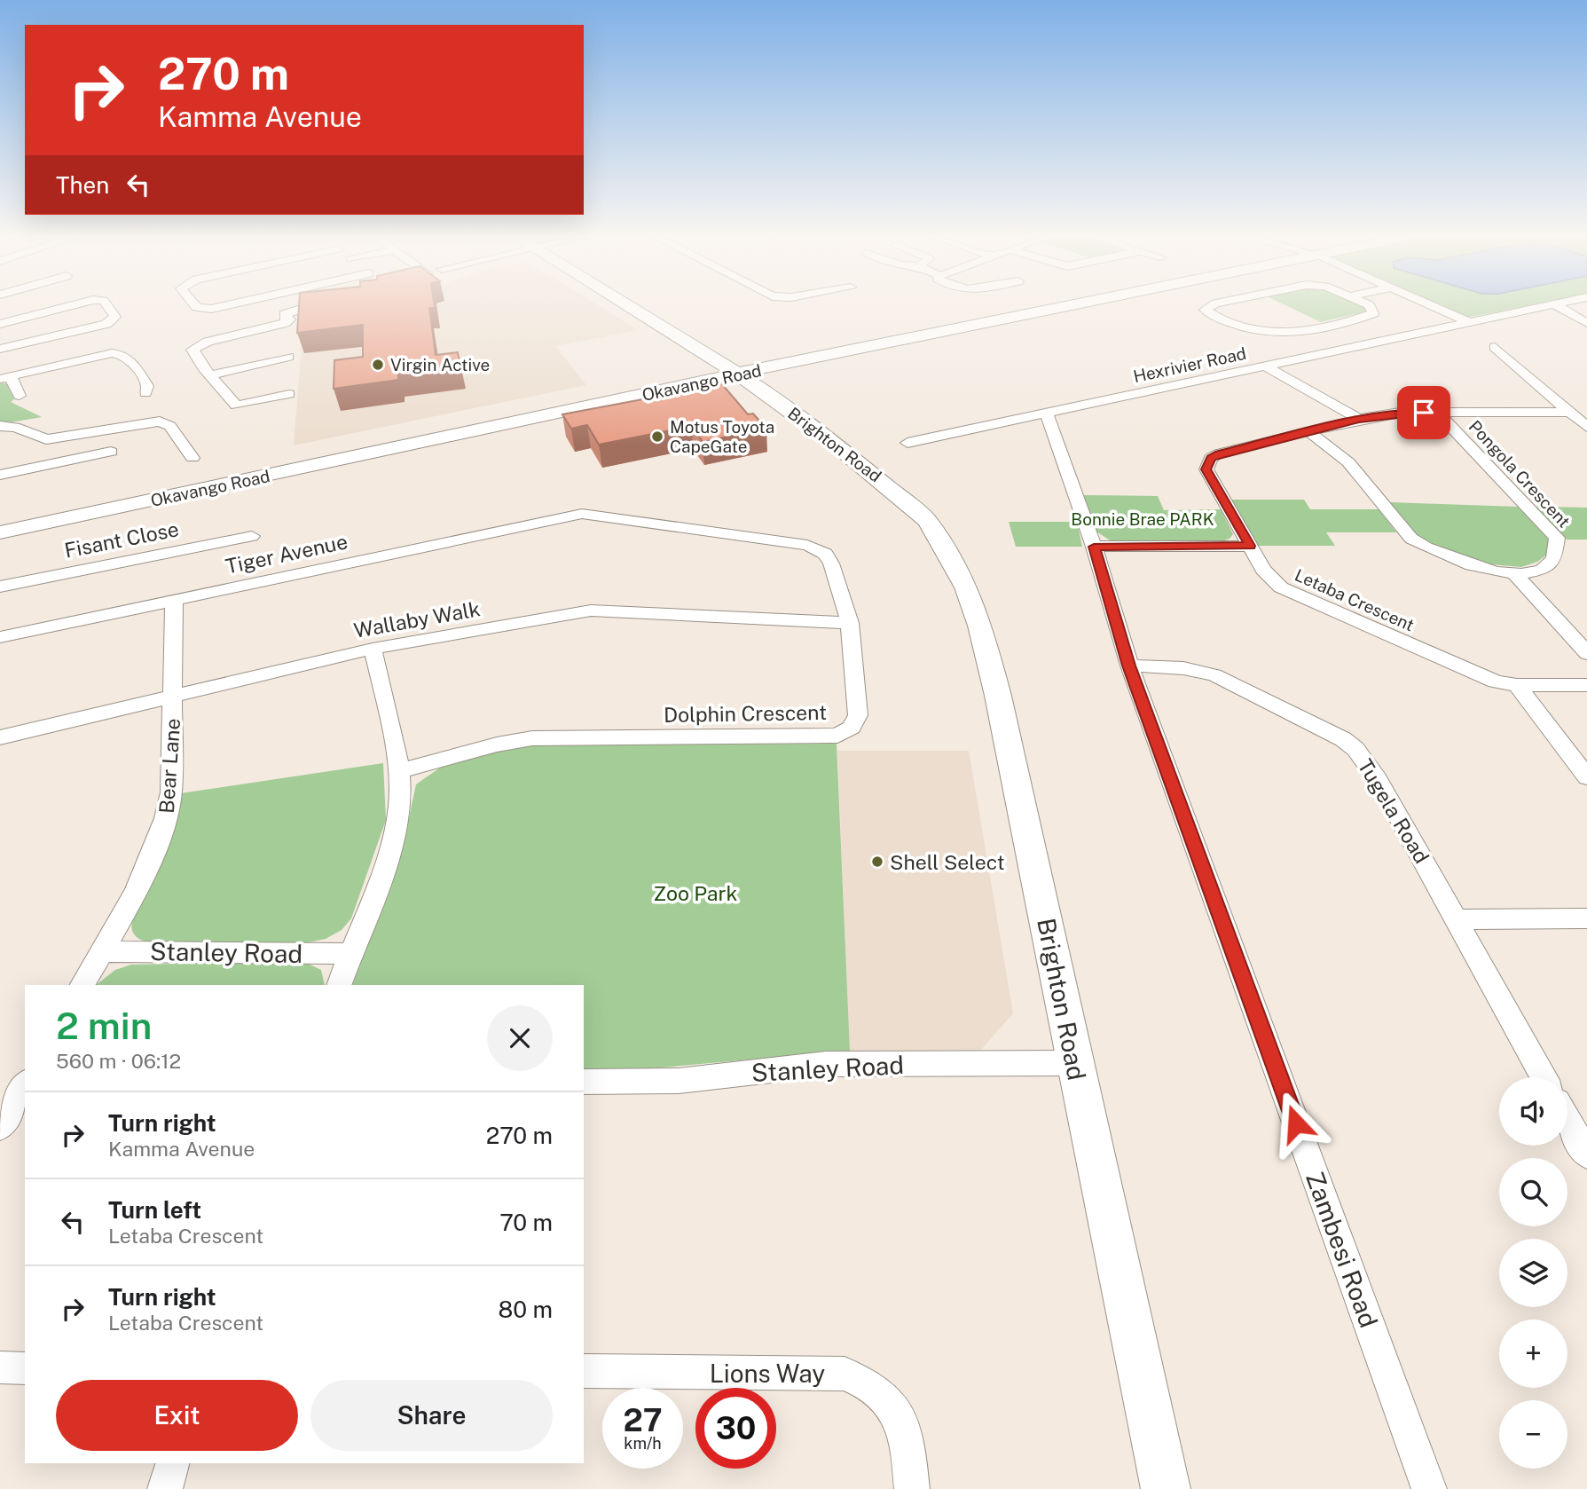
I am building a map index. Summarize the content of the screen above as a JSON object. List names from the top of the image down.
{
  "streets": {
    "main road": ["Okavango Road", "Brighton Road"],
    "street": [
      "Hexrivier Road",
      "Pongola Crescent",
      "Fisant Close",
      "Tiger Avenue",
      "Letaba Crescent",
      "Wallaby Walk",
      "Dolphin Crescent",
      "Bear Lane",
      "Tugela Road",
      "Stanley Road",
      "Zambesi Road",
      "Lions Way"
    ]
  },
  "crossings": [
    ["Hexrivier Road", "Zambesi Road"],
    ["Okavango Road", "Brighton Road"],
    ["Brighton Road", "Stanley Road"],
    ["Pongola Crescent", "Letaba Crescent"],
    ["Tiger Avenue", "Dolphin Crescent"],
    ["Tiger Avenue", "Bear Lane"],
    ["Wallaby Walk", "Dolphin Crescent"],
    ["Wallaby Walk", "Bear Lane"],
    ["Bear Lane", "Stanley Road"],
    ["Tugela Road", "Zambesi Road"]
  ],
  "parks": ["Bonnie Brae PARK", "Zoo Park"],
  "places": ["Virgin Active", "Motus Toyota CapeGate", "Shell Select"],
  "page": {
    "turn": ["270 m", "Kamma Avenue"],
    "then": "Then",
    "heading": ["2 min", "560 m · 06:12"],
    "map_buttons": ["+", "−"],
    "list": [
      {
        "name": "Turn right",
        "note": "Kamma Avenue",
        "value": "270 m"
      },
      {
        "name": "Turn left",
        "note": "Letaba Crescent",
        "value": "70 m"
      },
      {
        "name": "Turn right",
        "note": "Letaba Crescent",
        "value": "80 m"
      }
    ],
    "buttons": ["Exit", "Share"],
    "speed": "27 km/h",
    "limit": "30"
  }
}
